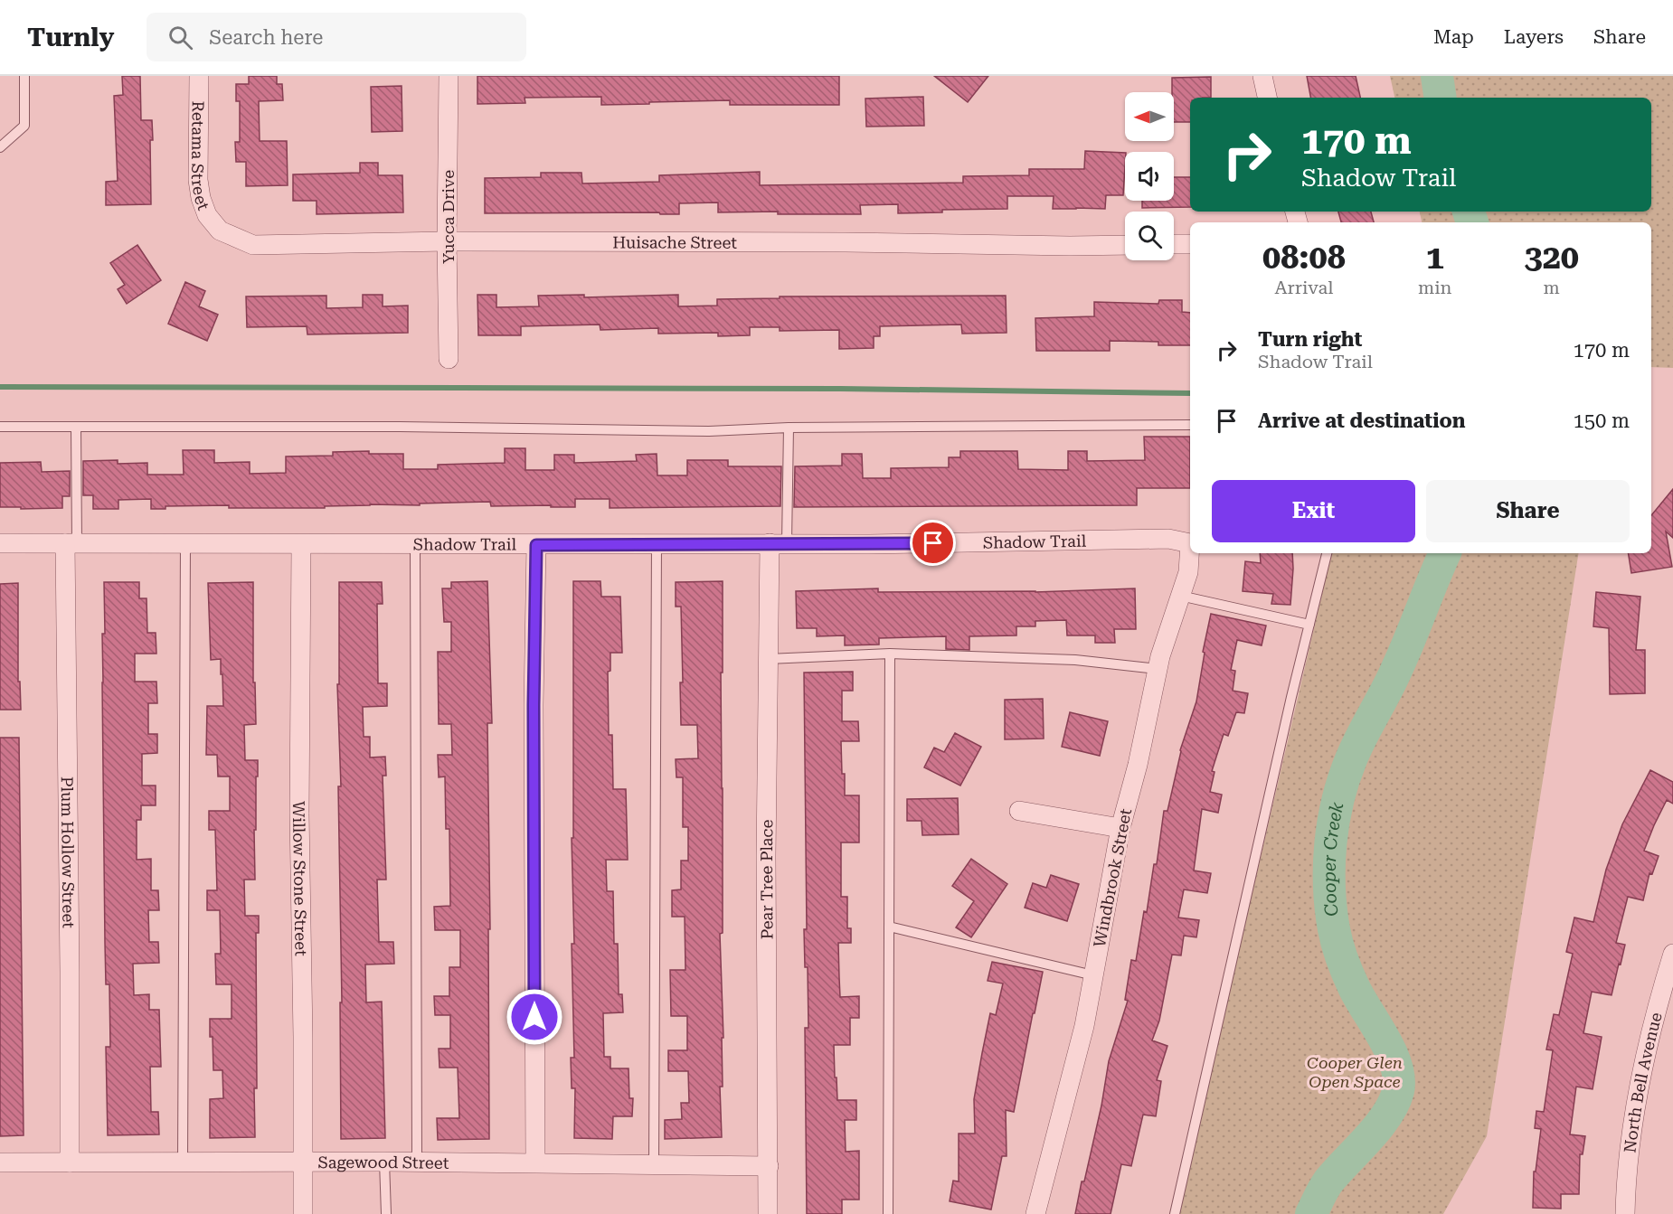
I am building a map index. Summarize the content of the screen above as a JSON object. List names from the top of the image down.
{
  "streets": {
    "street": [
      "Retama Street",
      "Yucca Drive",
      "Huisache Street",
      "Shadow Trail",
      "Plum Hollow Street",
      "Windbrook Street",
      "Willow Stone Street",
      "Pear Tree Place",
      "North Bell Avenue",
      "Sagewood Street"
    ]
  },
  "crossings": [
    ["Retama Street", "Huisache Street"],
    ["Yucca Drive", "Huisache Street"],
    ["Shadow Trail", "Plum Hollow Street"],
    ["Shadow Trail", "Windbrook Street"],
    ["Shadow Trail", "Willow Stone Street"],
    ["Shadow Trail", "Pear Tree Place"],
    ["Plum Hollow Street", "Sagewood Street"],
    ["Willow Stone Street", "Sagewood Street"],
    ["Pear Tree Place", "Sagewood Street"]
  ],
  "water": ["Cooper Creek"],
  "parks": ["Cooper Glen Open Space"],
  "north": "left",
  "page": {
    "header": "Turnly",
    "search": "Search here",
    "nav": ["Map", "Layers", "Share"],
    "turn": ["170 m", "Shadow Trail"],
    "eta": [
      "08:08",
      "Arrival",
      "1",
      "min",
      "320",
      "m"
    ],
    "list": [
      {
        "name": "Turn right",
        "note": "Shadow Trail",
        "value": "170 m"
      },
      {
        "name": "Arrive at destination",
        "value": "150 m"
      }
    ],
    "buttons": ["Exit", "Share"]
  }
}
